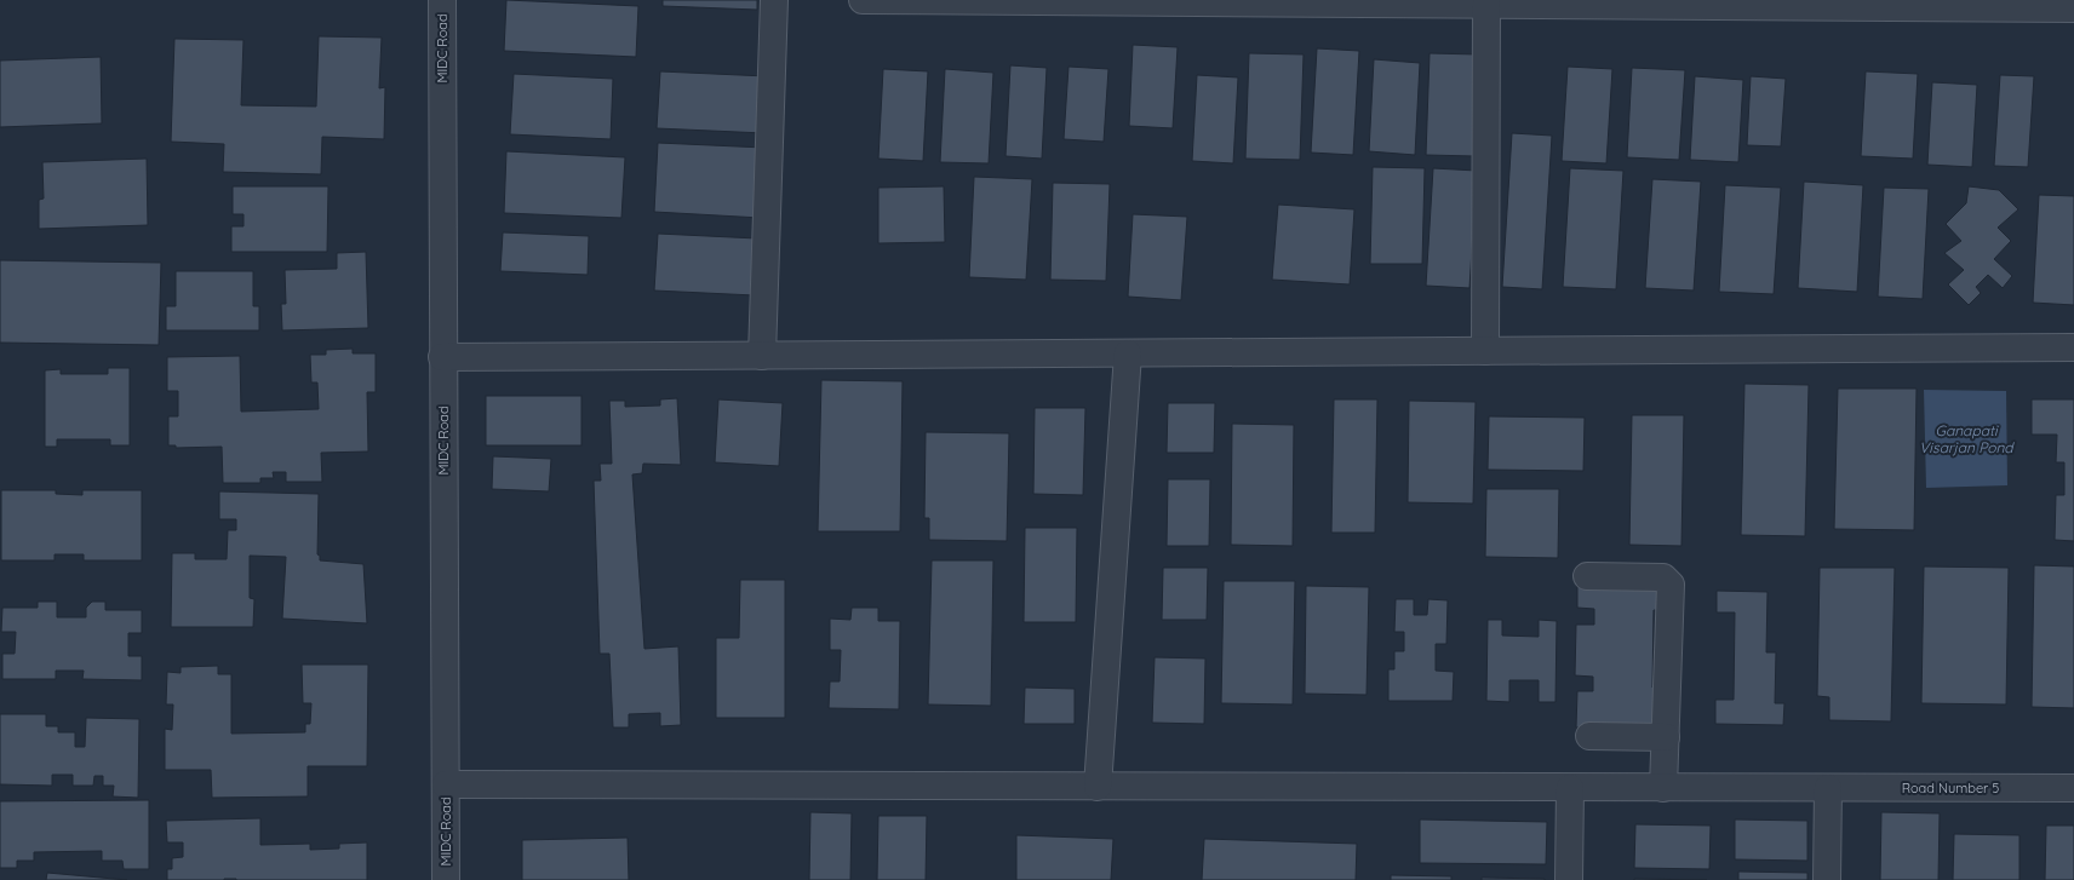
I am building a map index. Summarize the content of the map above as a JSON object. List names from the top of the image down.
{
  "streets": {
    "street": ["MIDC Road", "Road Number 5"]
  },
  "crossings": [
    ["MIDC Road", "Road Number 5"]
  ],
  "water": ["Ganapati Visarjan Pond"]
}
